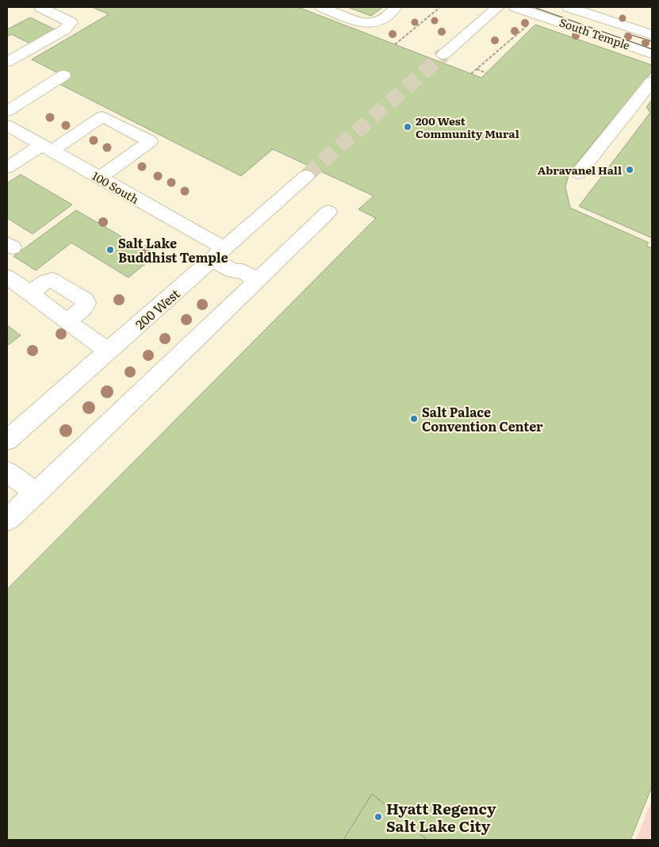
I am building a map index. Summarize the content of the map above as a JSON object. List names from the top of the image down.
{
  "streets": {
    "street": ["South Temple", "100 South", "200 West"]
  },
  "crossings": [
    ["100 South", "200 West"]
  ],
  "places": [
    "200 West Community Mural",
    "Abravanel Hall",
    "Salt Lake Buddhist Temple",
    "Salt Palace Convention Center",
    "Hyatt Regency Salt Lake City"
  ]
}
